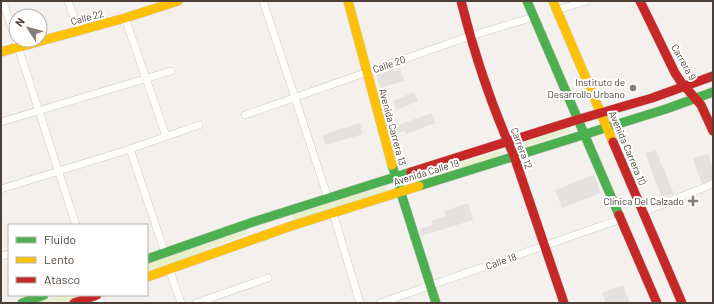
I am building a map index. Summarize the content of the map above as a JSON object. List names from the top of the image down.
{
  "streets": {
    "main road": [
      "Calle 22",
      "Carrera 9",
      "Avenida Carrera 13",
      "Carrera 12",
      "Avenida Carrera 10",
      "Avenida Calle 19"
    ],
    "street": ["Calle 20", "Calle 18"]
  },
  "crossings": [
    ["Carrera 9", "Avenida Calle 19"],
    ["Calle 20", "Avenida Carrera 13"],
    ["Calle 20", "Carrera 12"],
    ["Avenida Carrera 13", "Avenida Calle 19"],
    ["Avenida Carrera 13", "Calle 18"],
    ["Carrera 12", "Avenida Calle 19"],
    ["Carrera 12", "Calle 18"],
    ["Avenida Carrera 10", "Avenida Calle 19"]
  ],
  "places": {
    "other": ["Instituto de Desarrollo Urbano"],
    "health": ["Clínica Del Calzado"]
  },
  "legend": ["Fluido", "Lento", "Atasco"],
  "north": "top left"
}
